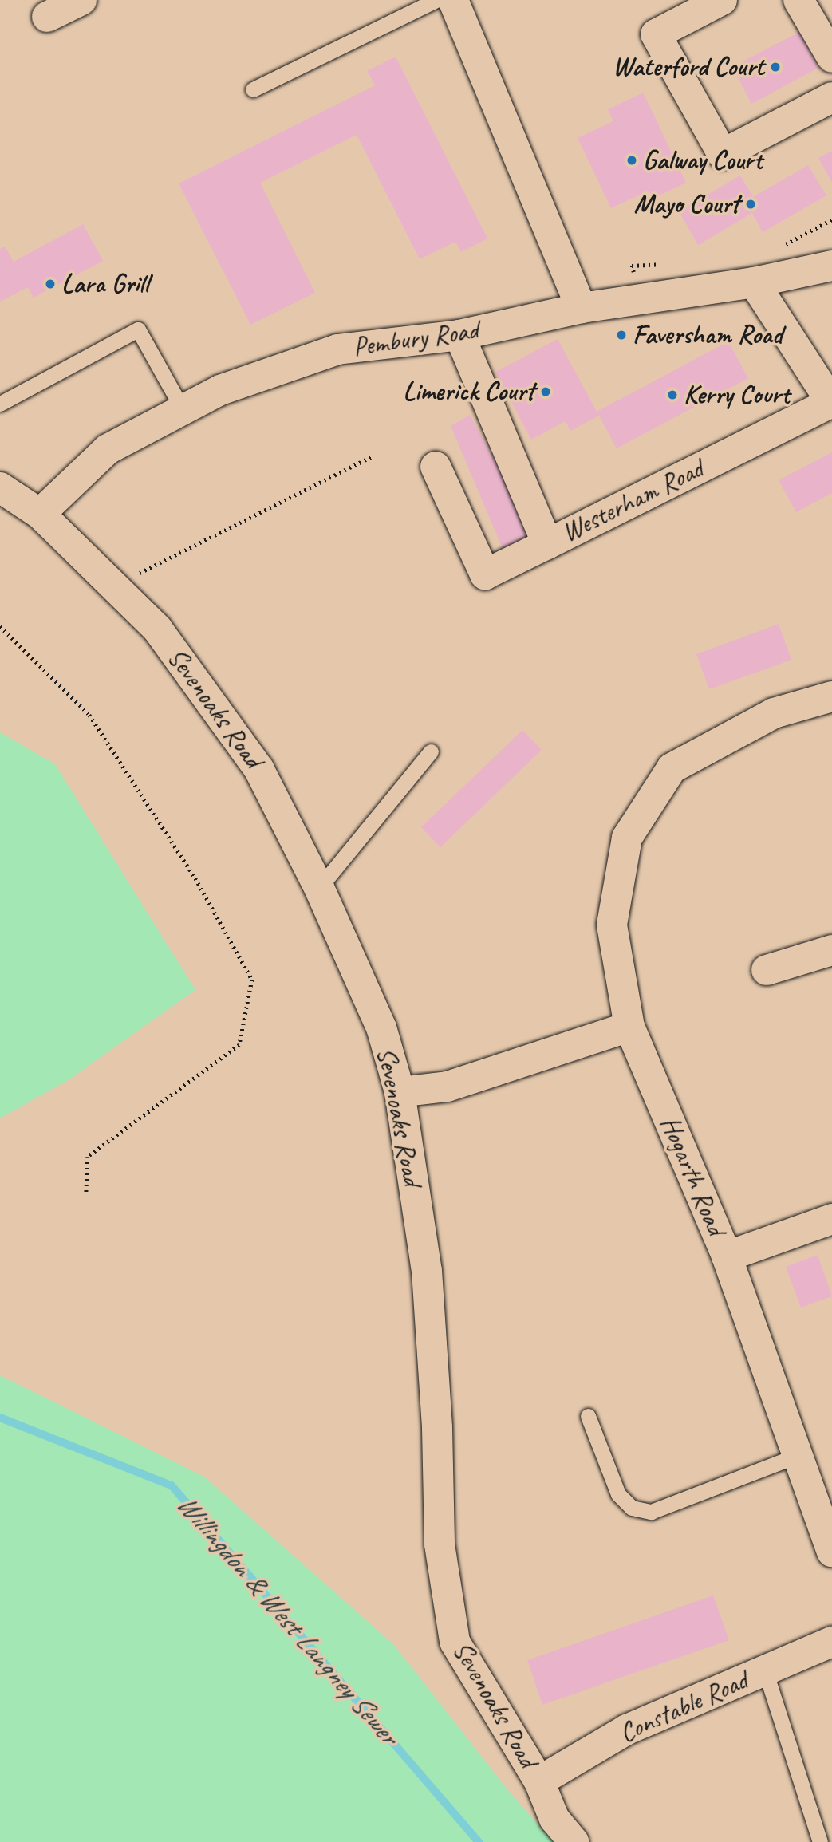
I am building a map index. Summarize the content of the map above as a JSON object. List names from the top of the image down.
{
  "streets": {
    "street": [
      "Pembury Road",
      "Westerham Road",
      "Sevenoaks Road",
      "Hogarth Road",
      "Constable Road"
    ]
  },
  "crossings": [
    ["Pembury Road", "Westerham Road"],
    ["Pembury Road", "Sevenoaks Road"],
    ["Sevenoaks Road", "Constable Road"]
  ],
  "water": ["Willingdon & West Langney Sewer"],
  "places": [
    "Waterford Court",
    "Galway Court",
    "Mayo Court",
    "Lara Grill",
    "Faversham Road",
    "Limerick Court",
    "Kerry Court"
  ]
}
